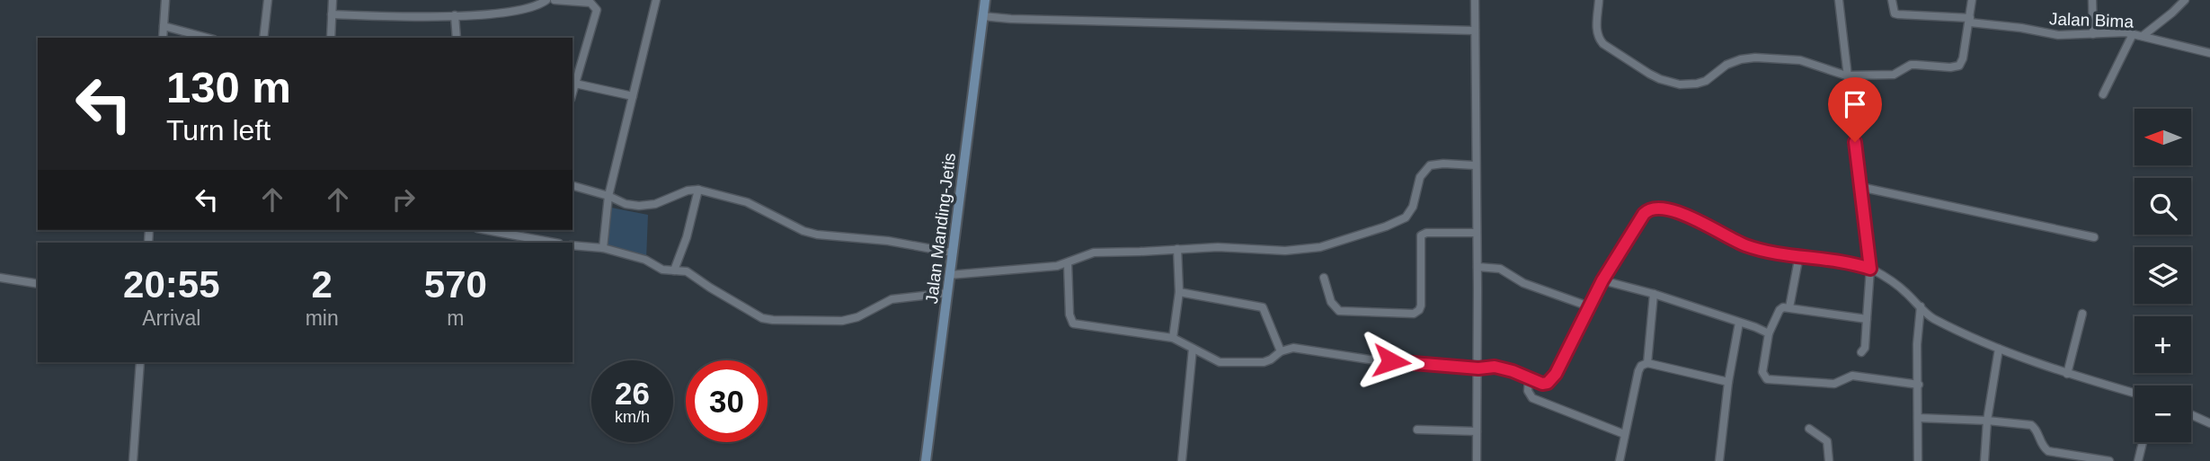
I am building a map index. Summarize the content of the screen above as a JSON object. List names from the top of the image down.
{
  "streets": {
    "main road": ["Jalan Manding-Jetis"],
    "street": ["Jalan Bima"]
  },
  "north": "left",
  "page": {
    "turn": ["130 m", "Turn left"],
    "map_buttons": ["+", "−"],
    "eta": [
      "20:55",
      "Arrival",
      "2",
      "min",
      "570",
      "m"
    ],
    "speed": "26 km/h",
    "limit": "30"
  }
}
